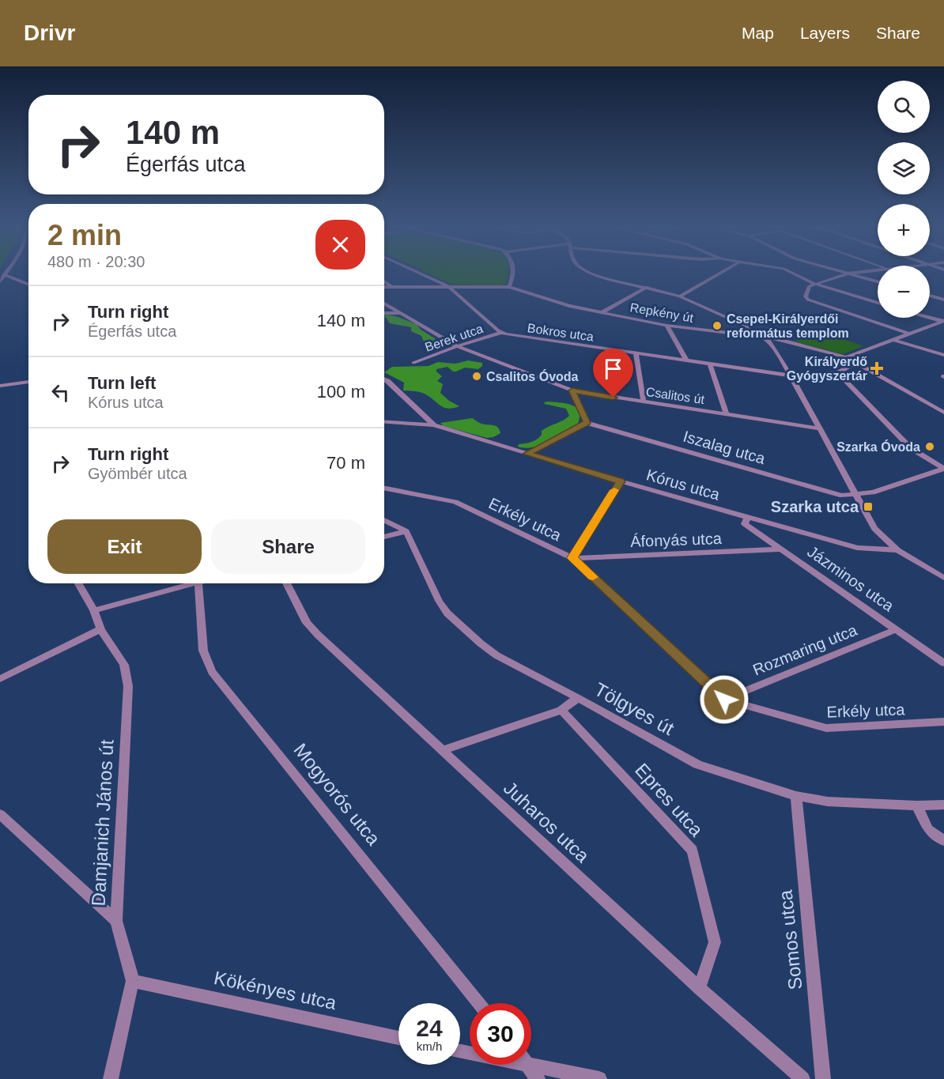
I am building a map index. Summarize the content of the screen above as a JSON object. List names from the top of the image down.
{
  "streets": {
    "street": [
      "Repkény út",
      "Bokros utca",
      "Berek utca",
      "Csalitos út",
      "Iszalag utca",
      "Kórus utca",
      "Erkély utca",
      "Áfonyás utca",
      "Jázminos utca",
      "Rozmaring utca",
      "Tölgyes út",
      "Mogyorós utca",
      "Epres utca",
      "Juharos utca",
      "Damjanich János út",
      "Somos utca",
      "Kökényes utca"
    ]
  },
  "crossings": [
    ["Bokros utca", "Berek utca"],
    ["Berek utca", "Csalitos út"],
    ["Kórus utca", "Jázminos utca"],
    ["Erkély utca", "Áfonyás utca"],
    ["Erkély utca", "Rozmaring utca"],
    ["Áfonyás utca", "Jázminos utca"],
    ["Jázminos utca", "Rozmaring utca"],
    ["Tölgyes út", "Somos utca"],
    ["Epres utca", "Juharos utca"],
    ["Damjanich János út", "Kökényes utca"]
  ],
  "places": {
    "other": ["Csepel-Királyerdői református templom", "Csalitos Óvoda", "Szarka Óvoda"],
    "health": ["Királyerdő Gyógyszertár"],
    "transit": ["Szarka utca"]
  },
  "page": {
    "header": "Drivr",
    "nav": ["Map", "Layers", "Share"],
    "map_buttons": ["+", "−"],
    "turn": ["140 m", "Égerfás utca"],
    "heading": ["2 min", "480 m · 20:30"],
    "list": [
      {
        "name": "Turn right",
        "note": "Égerfás utca",
        "value": "140 m"
      },
      {
        "name": "Turn left",
        "note": "Kórus utca",
        "value": "100 m"
      },
      {
        "name": "Turn right",
        "note": "Gyömbér utca",
        "value": "70 m"
      }
    ],
    "buttons": ["Exit", "Share"],
    "speed": "24 km/h",
    "limit": "30"
  }
}
